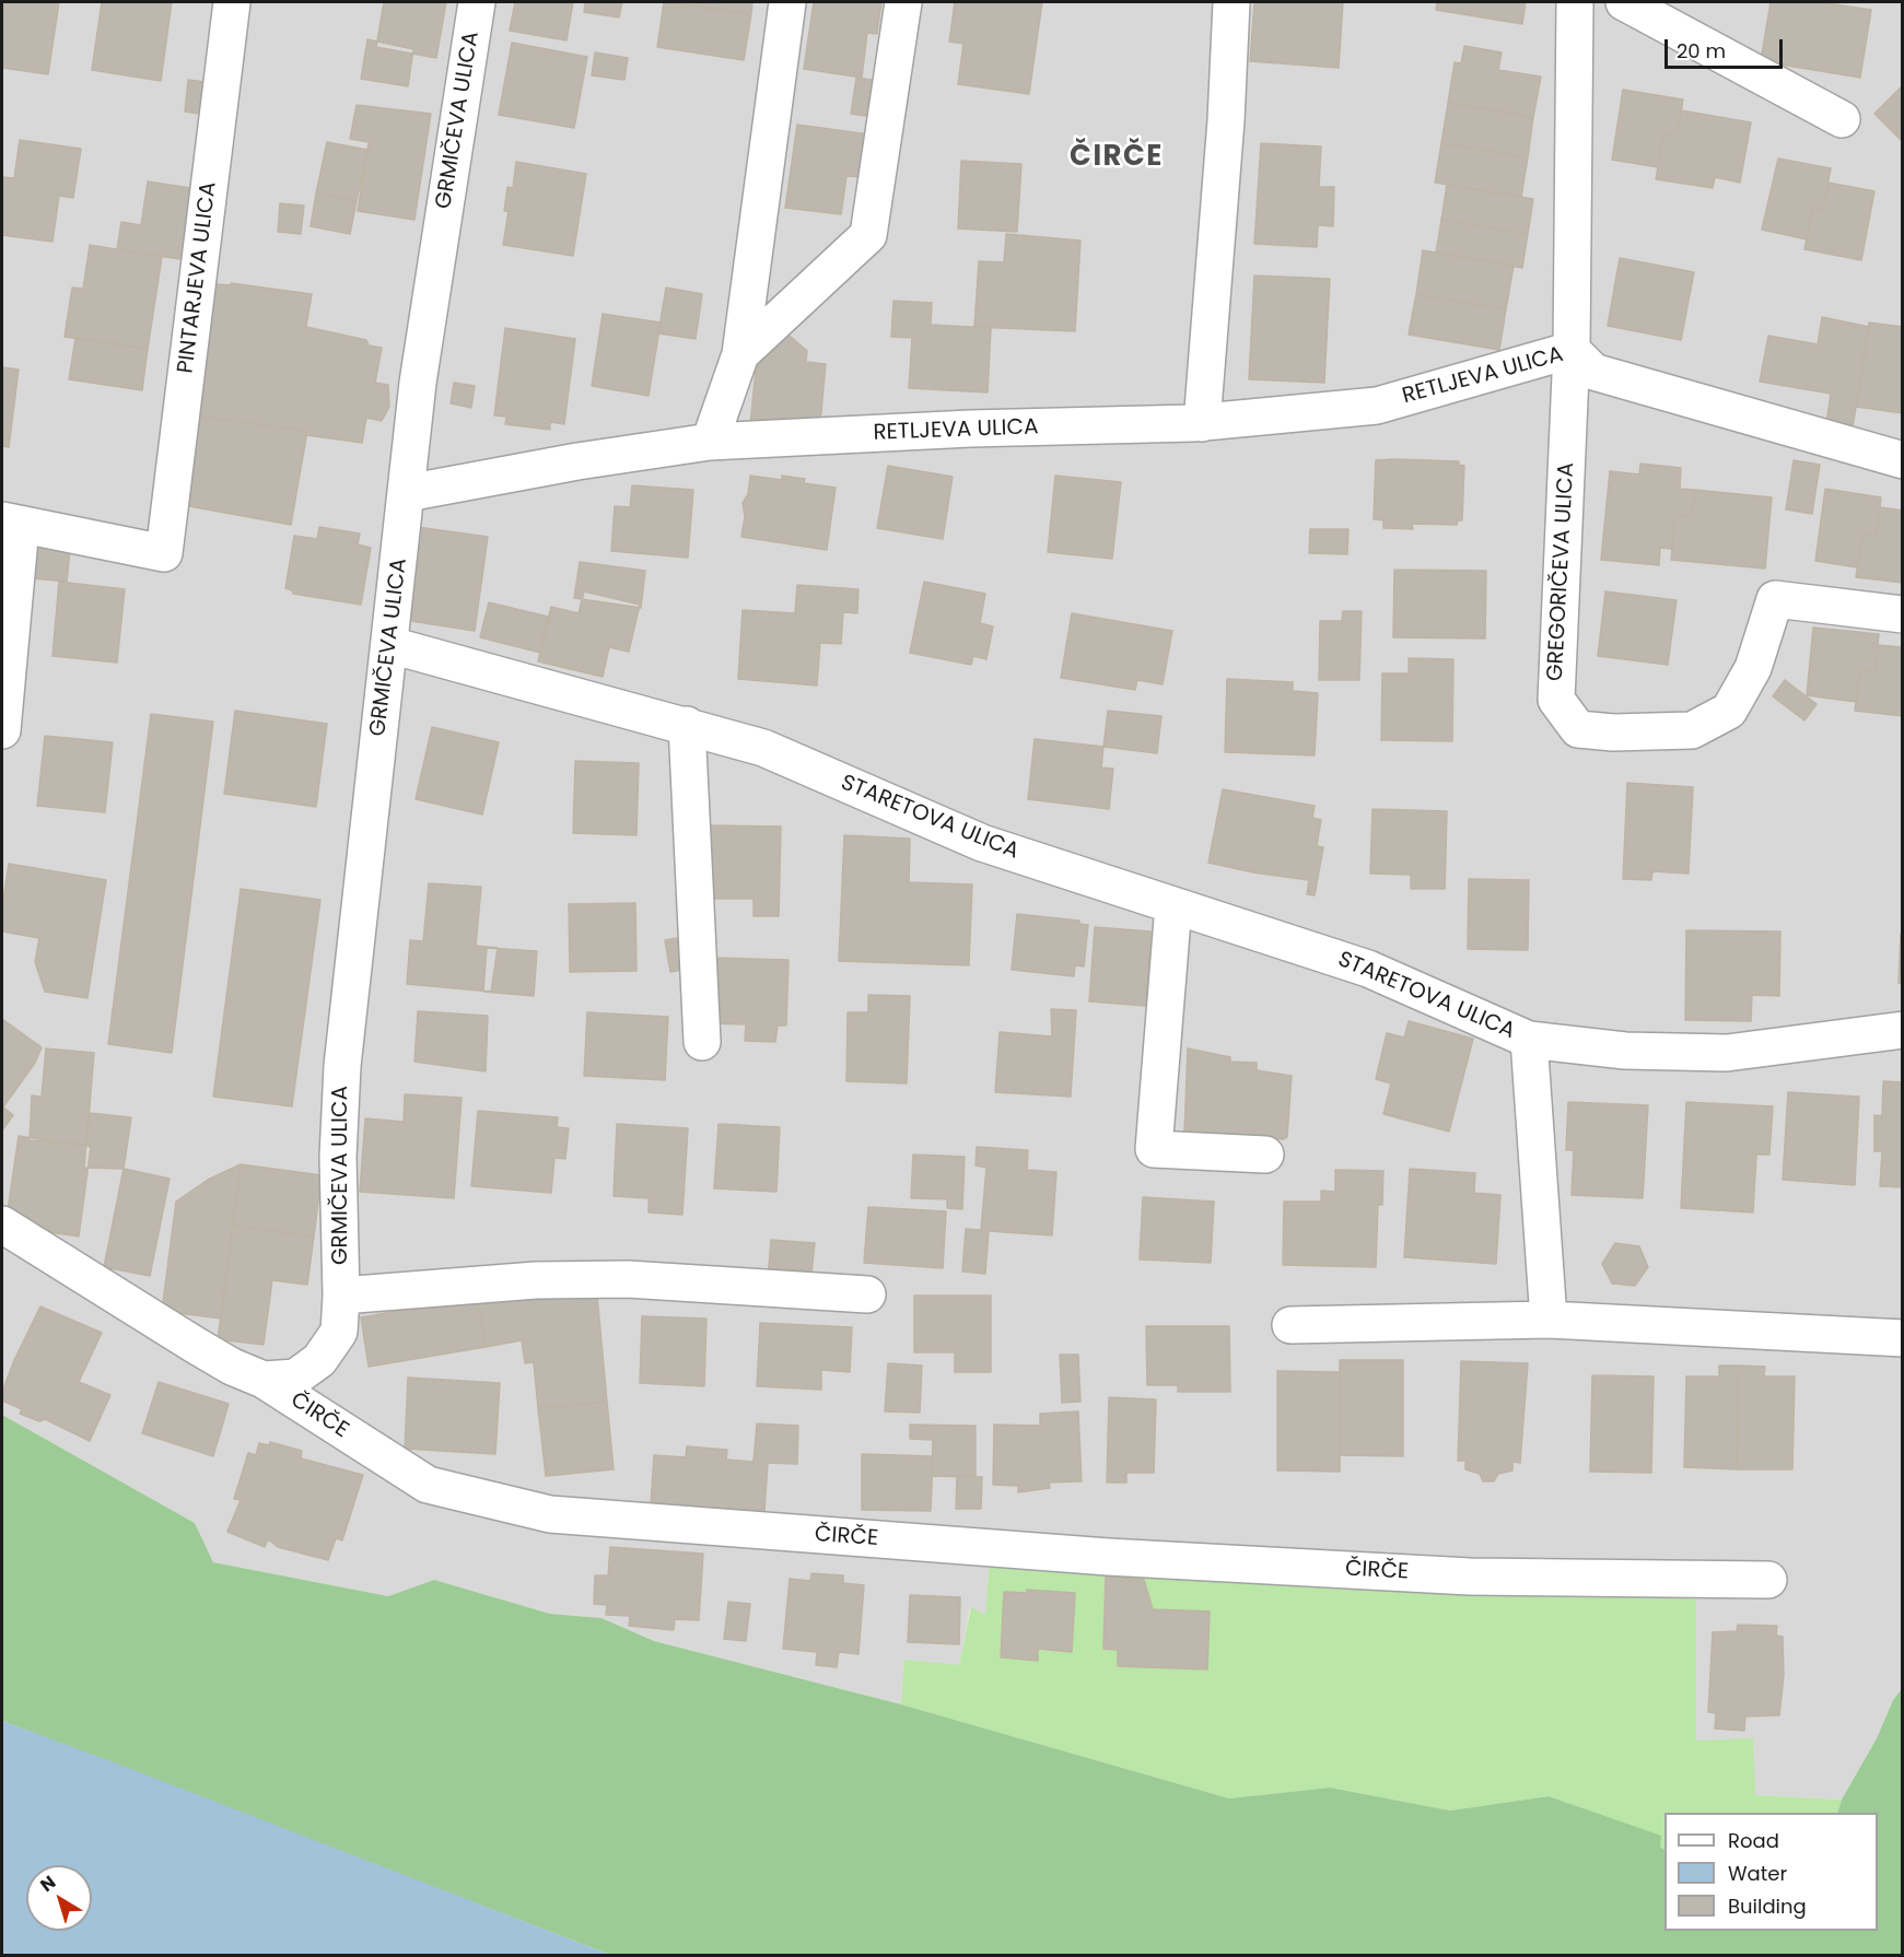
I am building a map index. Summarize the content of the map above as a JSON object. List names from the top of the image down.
{
  "streets": {
    "street": [
      "GRMIČEVA ULICA",
      "PINTARJEVA ULICA",
      "RETLJEVA ULICA",
      "GREGORIČEVA ULICA",
      "STARETOVA ULICA",
      "ČIRČE"
    ]
  },
  "crossings": [
    ["GRMIČEVA ULICA", "RETLJEVA ULICA"],
    ["GRMIČEVA ULICA", "STARETOVA ULICA"],
    ["GRMIČEVA ULICA", "ČIRČE"],
    ["RETLJEVA ULICA", "GREGORIČEVA ULICA"]
  ],
  "districts": ["ČIRČE"],
  "legend": ["Road", "Water", "Building"],
  "scale_bar": "20 m",
  "north": "top left"
}
